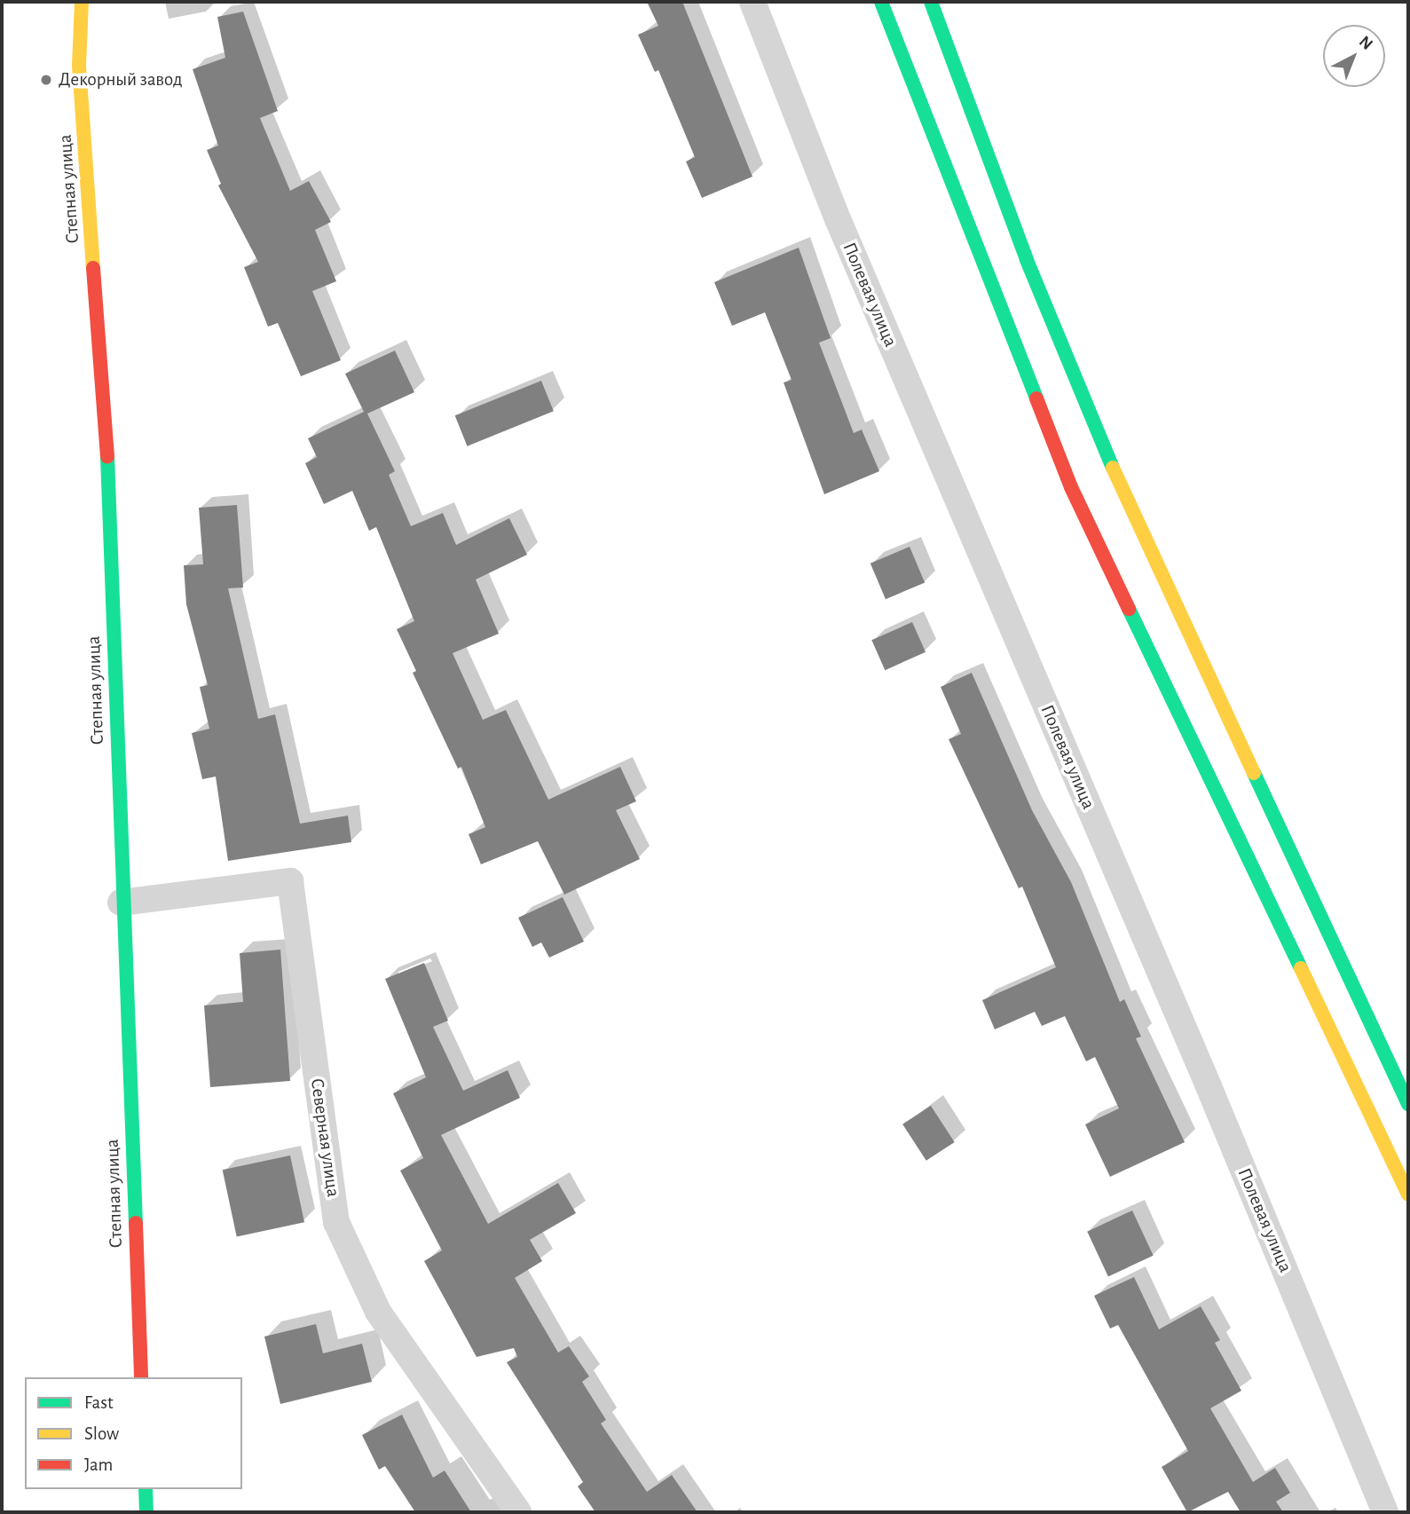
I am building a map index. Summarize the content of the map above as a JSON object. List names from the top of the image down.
{
  "streets": {
    "main road": ["Степная улица"],
    "street": ["Полевая улица", "Северная улица"]
  },
  "crossings": [
    ["Степная улица", "Северная улица"]
  ],
  "places": ["Декорный завод"],
  "legend": ["Fast", "Slow", "Jam"],
  "north": "top right"
}
